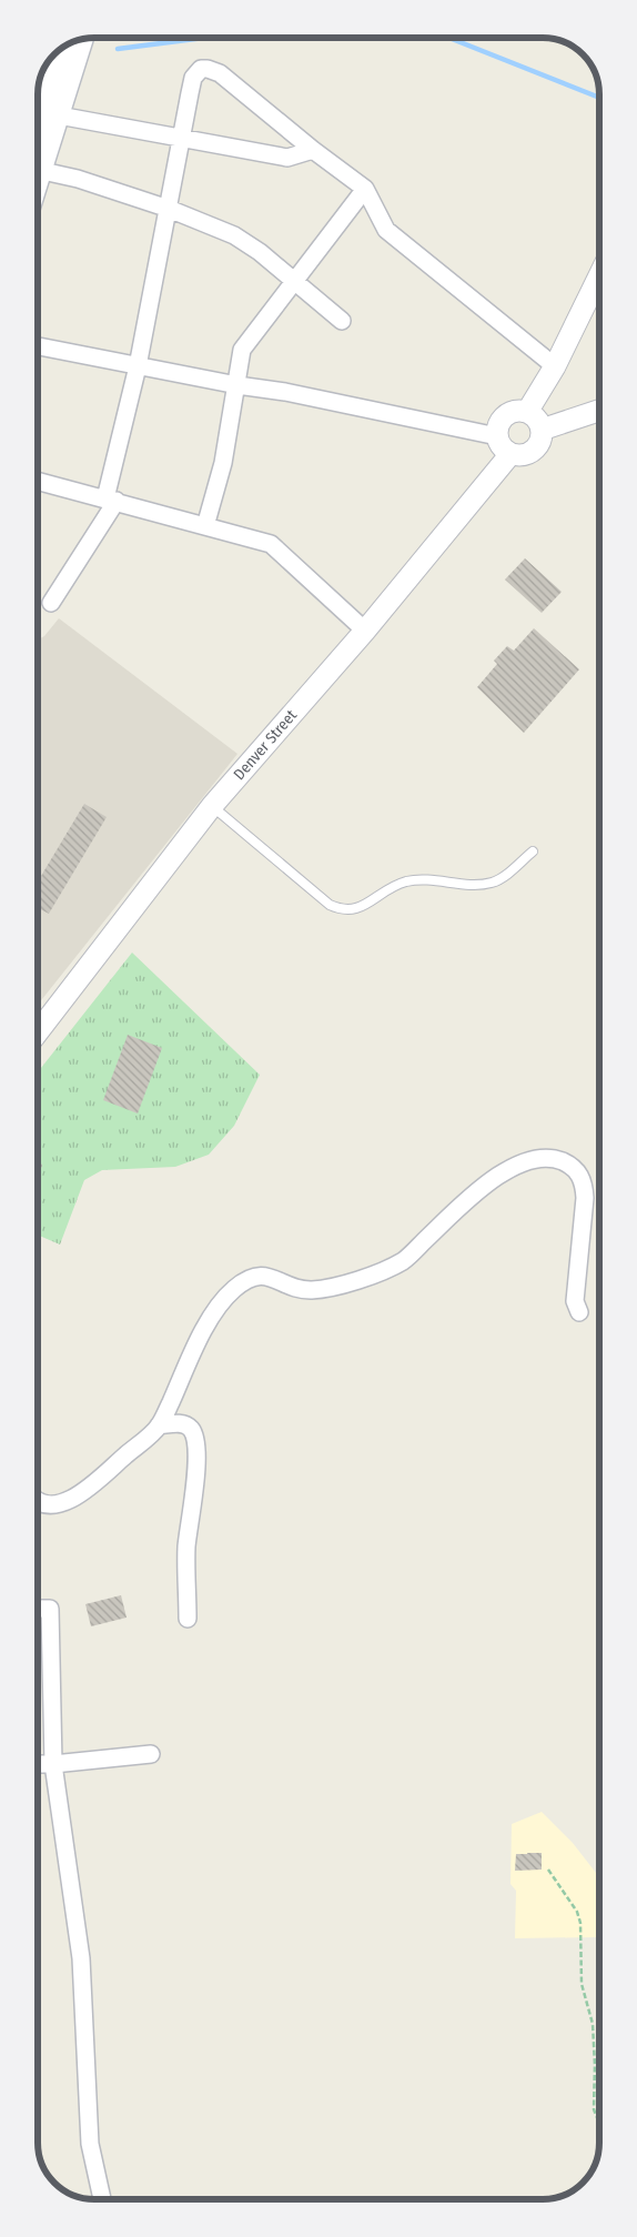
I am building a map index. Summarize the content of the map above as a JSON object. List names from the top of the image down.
{
  "streets": {
    "street": ["Denver Street"]
  }
}
